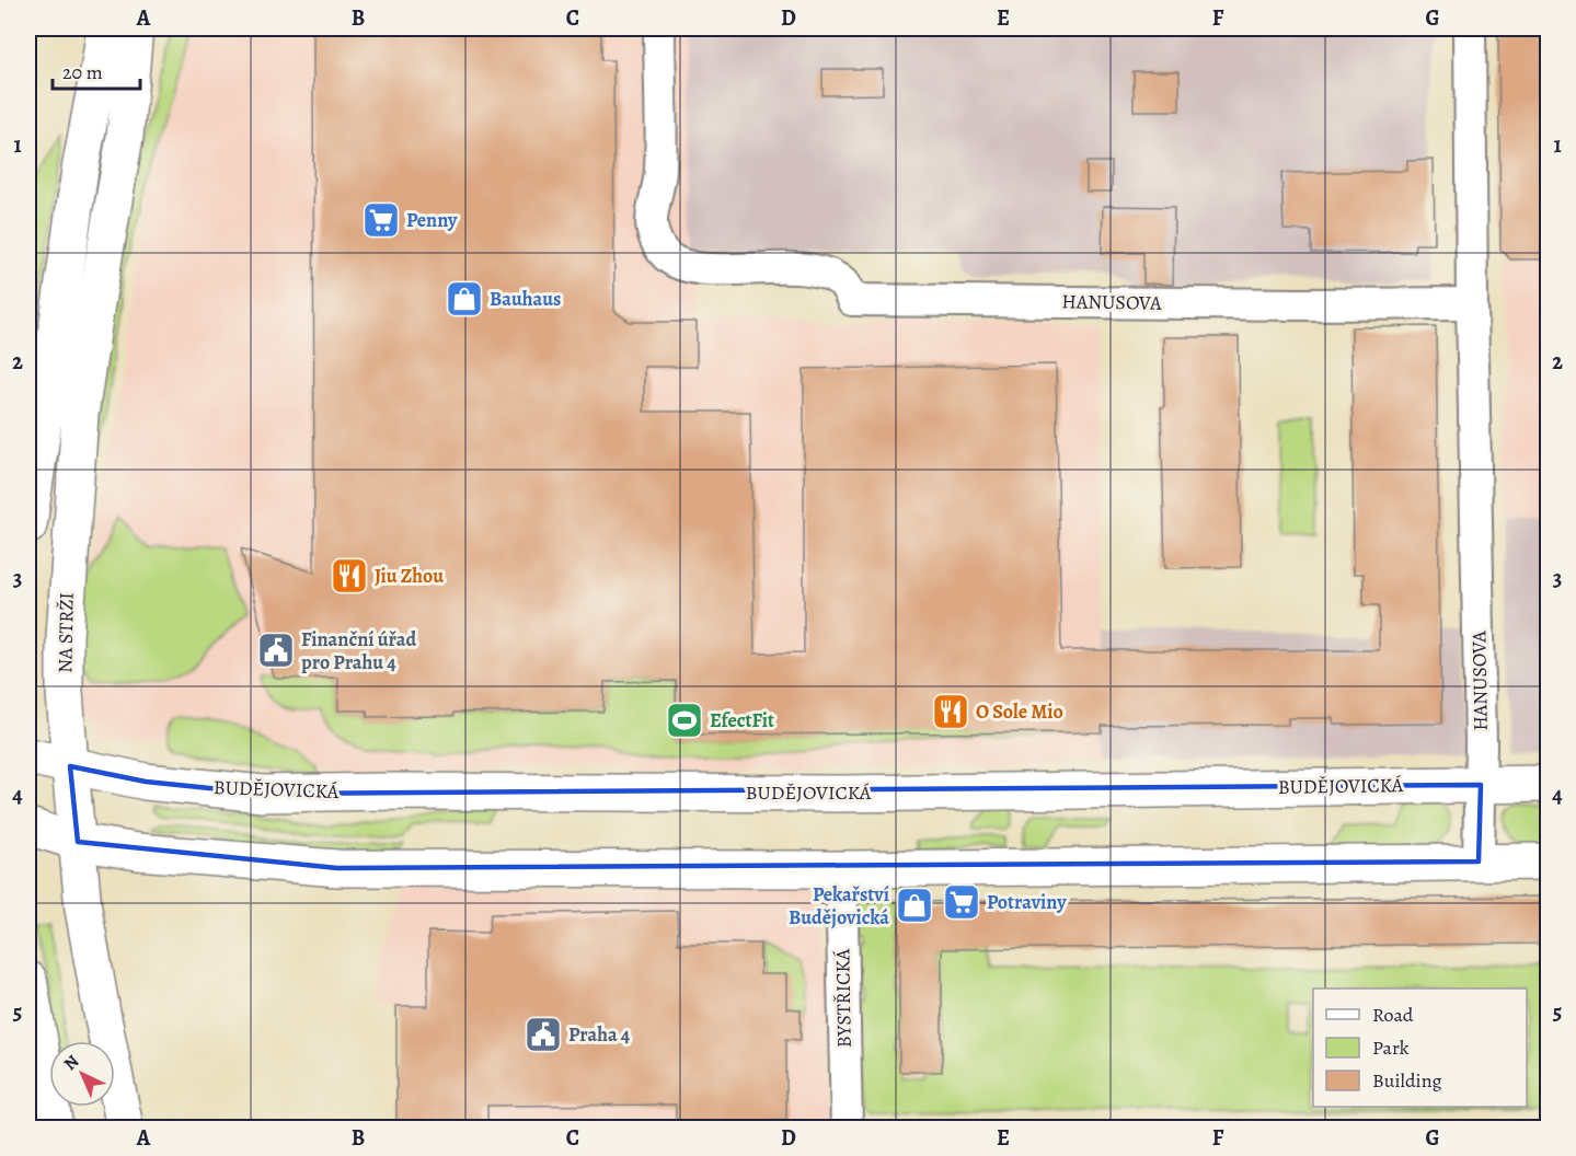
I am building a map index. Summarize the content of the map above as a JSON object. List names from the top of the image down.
{
  "streets": {
    "street": [
      "HANUSOVA",
      "NA STRŽI",
      "BUDĚJOVICKÁ",
      "BYSTŘICKÁ"
    ]
  },
  "crossings": [
    ["HANUSOVA", "BUDĚJOVICKÁ"],
    ["NA STRŽI", "BUDĚJOVICKÁ"]
  ],
  "places": {
    "supermarket": ["Penny", "Potraviny"],
    "shop": ["Bauhaus", "Pekařství Budějovická"],
    "restaurant": ["Jiu Zhou", "O Sole Mio"],
    "public building": ["Finanční úřad pro Prahu 4", "Praha 4"],
    "sports": ["EfectFit"]
  },
  "legend": ["Road", "Park", "Building"],
  "scale_bar": "20 m",
  "north": "top left",
  "grid": {
    "columns": [
      "A",
      "B",
      "C",
      "D",
      "E",
      "F",
      "G"
    ],
    "rows": [
      "1",
      "2",
      "3",
      "4",
      "5"
    ]
  }
}
